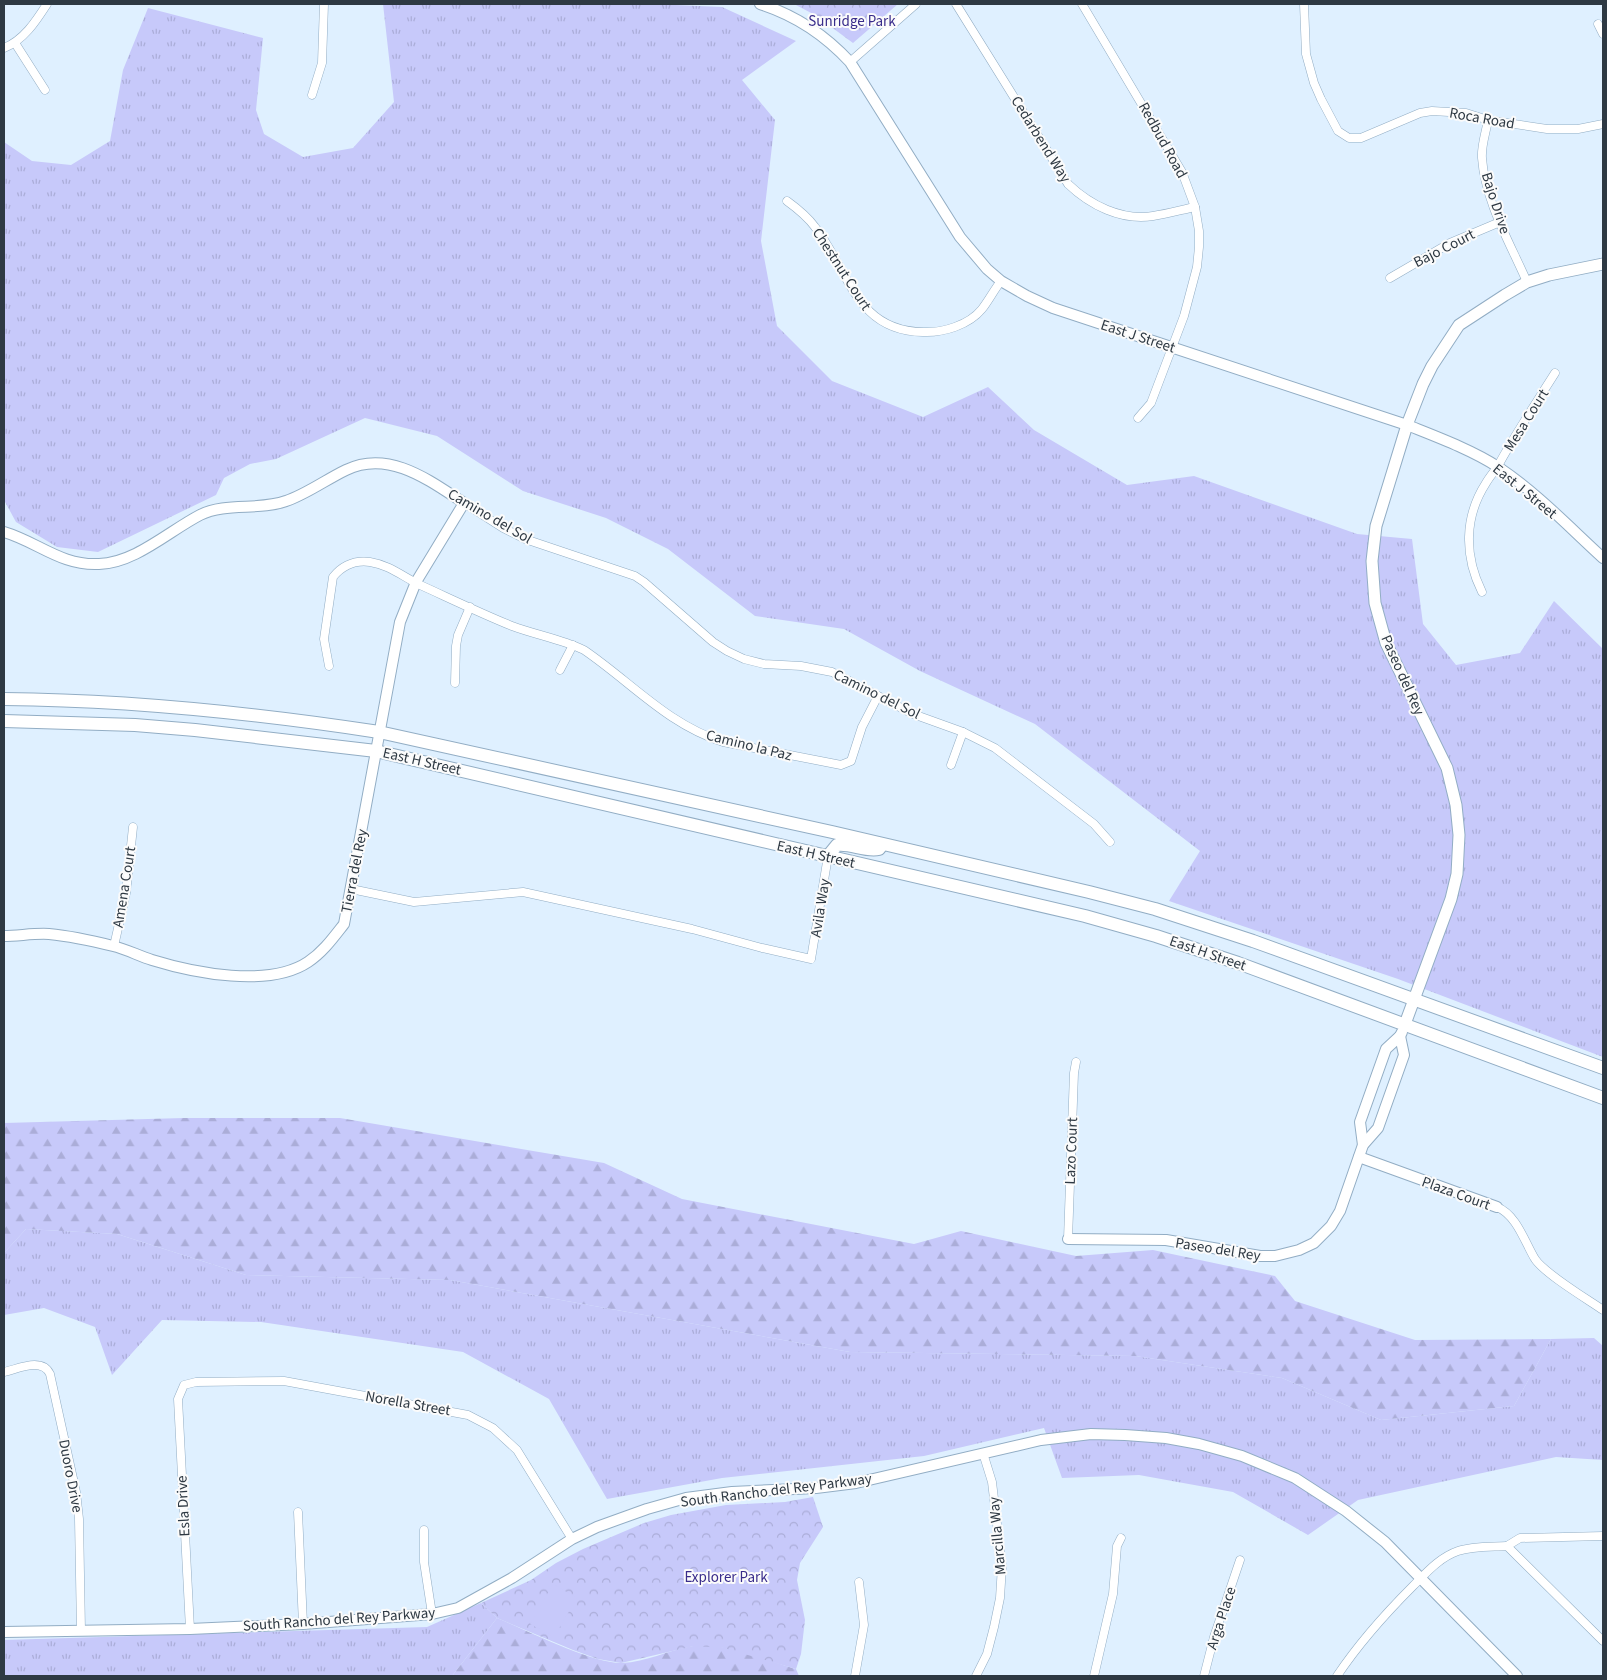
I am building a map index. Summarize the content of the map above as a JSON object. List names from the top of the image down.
{
  "streets": {
    "main road": ["Paseo del Rey", "East H Street"],
    "street": [
      "Roca Road",
      "Cedarbend Way",
      "Redbud Road",
      "Bajo Drive",
      "Bajo Court",
      "Chestnut Court",
      "East J Street",
      "Mesa Court",
      "Camino del Sol",
      "Camino la Paz",
      "Tierra del Rey",
      "Amena Court",
      "Avila Way",
      "Lazo Court",
      "Plaza Court",
      "Norella Street",
      "Duoro Drive",
      "South Rancho del Rey Parkway",
      "Esla Drive",
      "Marcilla Way",
      "Arga Place"
    ]
  },
  "crossings": [
    ["Roca Road", "Bajo Drive"],
    ["Cedarbend Way", "Redbud Road"],
    ["Redbud Road", "East J Street"],
    ["Bajo Drive", "Bajo Court"],
    ["Bajo Drive", "Paseo del Rey"],
    ["Chestnut Court", "East J Street"],
    ["East J Street", "Mesa Court"],
    ["East J Street", "Paseo del Rey"],
    ["Camino del Sol", "Camino la Paz"],
    ["Camino del Sol", "Tierra del Rey"],
    ["Paseo del Rey", "East H Street"],
    ["Paseo del Rey", "Lazo Court"],
    ["Paseo del Rey", "Plaza Court"],
    ["Camino la Paz", "Tierra del Rey"],
    ["East H Street", "Tierra del Rey"],
    ["East H Street", "Avila Way"],
    ["Tierra del Rey", "Amena Court"],
    ["Tierra del Rey", "Avila Way"],
    ["Norella Street", "South Rancho del Rey Parkway"],
    ["Norella Street", "Esla Drive"],
    ["Duoro Drive", "South Rancho del Rey Parkway"],
    ["South Rancho del Rey Parkway", "Esla Drive"],
    ["South Rancho del Rey Parkway", "Marcilla Way"]
  ],
  "parks": ["Sunridge Park", "Explorer Park"]
}
